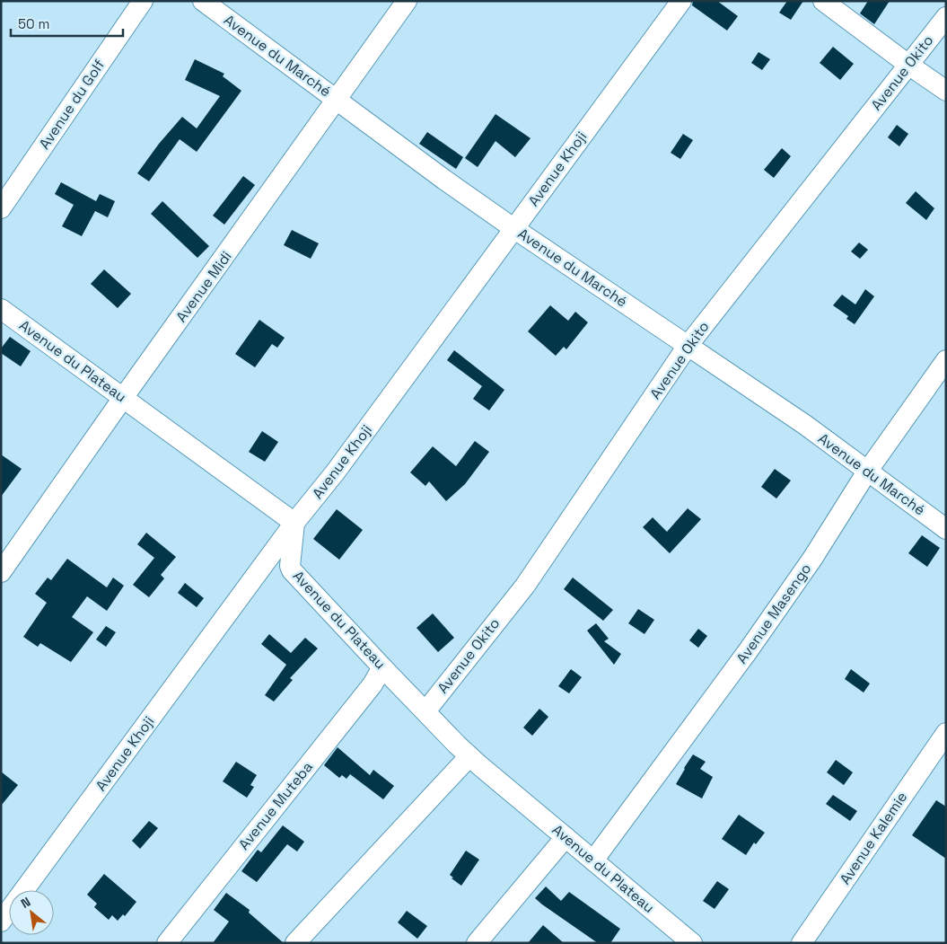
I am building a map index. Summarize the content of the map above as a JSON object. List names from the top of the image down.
{
  "streets": {
    "street": [
      "Avenue du Marché",
      "Avenue Okito",
      "Avenue du Golf",
      "Avenue Khoji",
      "Avenue Midi",
      "Avenue du Plateau",
      "Avenue Masengo",
      "Avenue Muteba",
      "Avenue Kalemie"
    ]
  },
  "crossings": [
    ["Avenue du Marché", "Avenue Okito"],
    ["Avenue du Marché", "Avenue Khoji"],
    ["Avenue du Marché", "Avenue Midi"],
    ["Avenue du Marché", "Avenue Masengo"],
    ["Avenue Okito", "Avenue du Plateau"],
    ["Avenue Khoji", "Avenue du Plateau"],
    ["Avenue Midi", "Avenue du Plateau"],
    ["Avenue du Plateau", "Avenue Masengo"],
    ["Avenue du Plateau", "Avenue Muteba"]
  ],
  "scale_bar": "50 m",
  "north": "top left"
}
